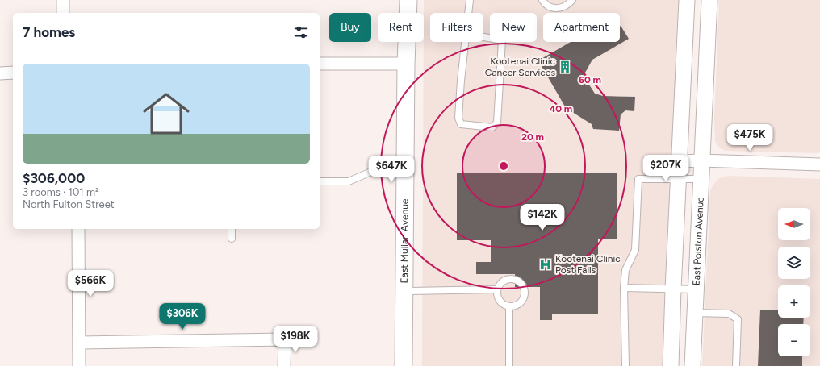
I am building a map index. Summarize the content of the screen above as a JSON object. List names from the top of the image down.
{
  "streets": {
    "main road": ["East Mullan Avenue"],
    "street": ["East Polston Avenue"]
  },
  "places": {
    "building": ["Kootenai Clinic Cancer Services"],
    "hospital": ["Kootenai Clinic Post Falls"]
  },
  "north": "left",
  "page": {
    "chip": [
      "Buy",
      "Rent",
      "Filters",
      "New",
      "Apartment"
    ],
    "heading": "7 homes",
    "list": [
      {
        "name": "$306,000",
        "note": "3 rooms · 101 m² · North Fulton Street"
      }
    ],
    "price": [
      "$475K",
      "$207K",
      "$647K",
      "$142K",
      "$566K",
      "$306K",
      "$198K"
    ],
    "map_buttons": ["+", "−"]
  },
  "rings": ["60 m", "40 m", "20 m"]
}
